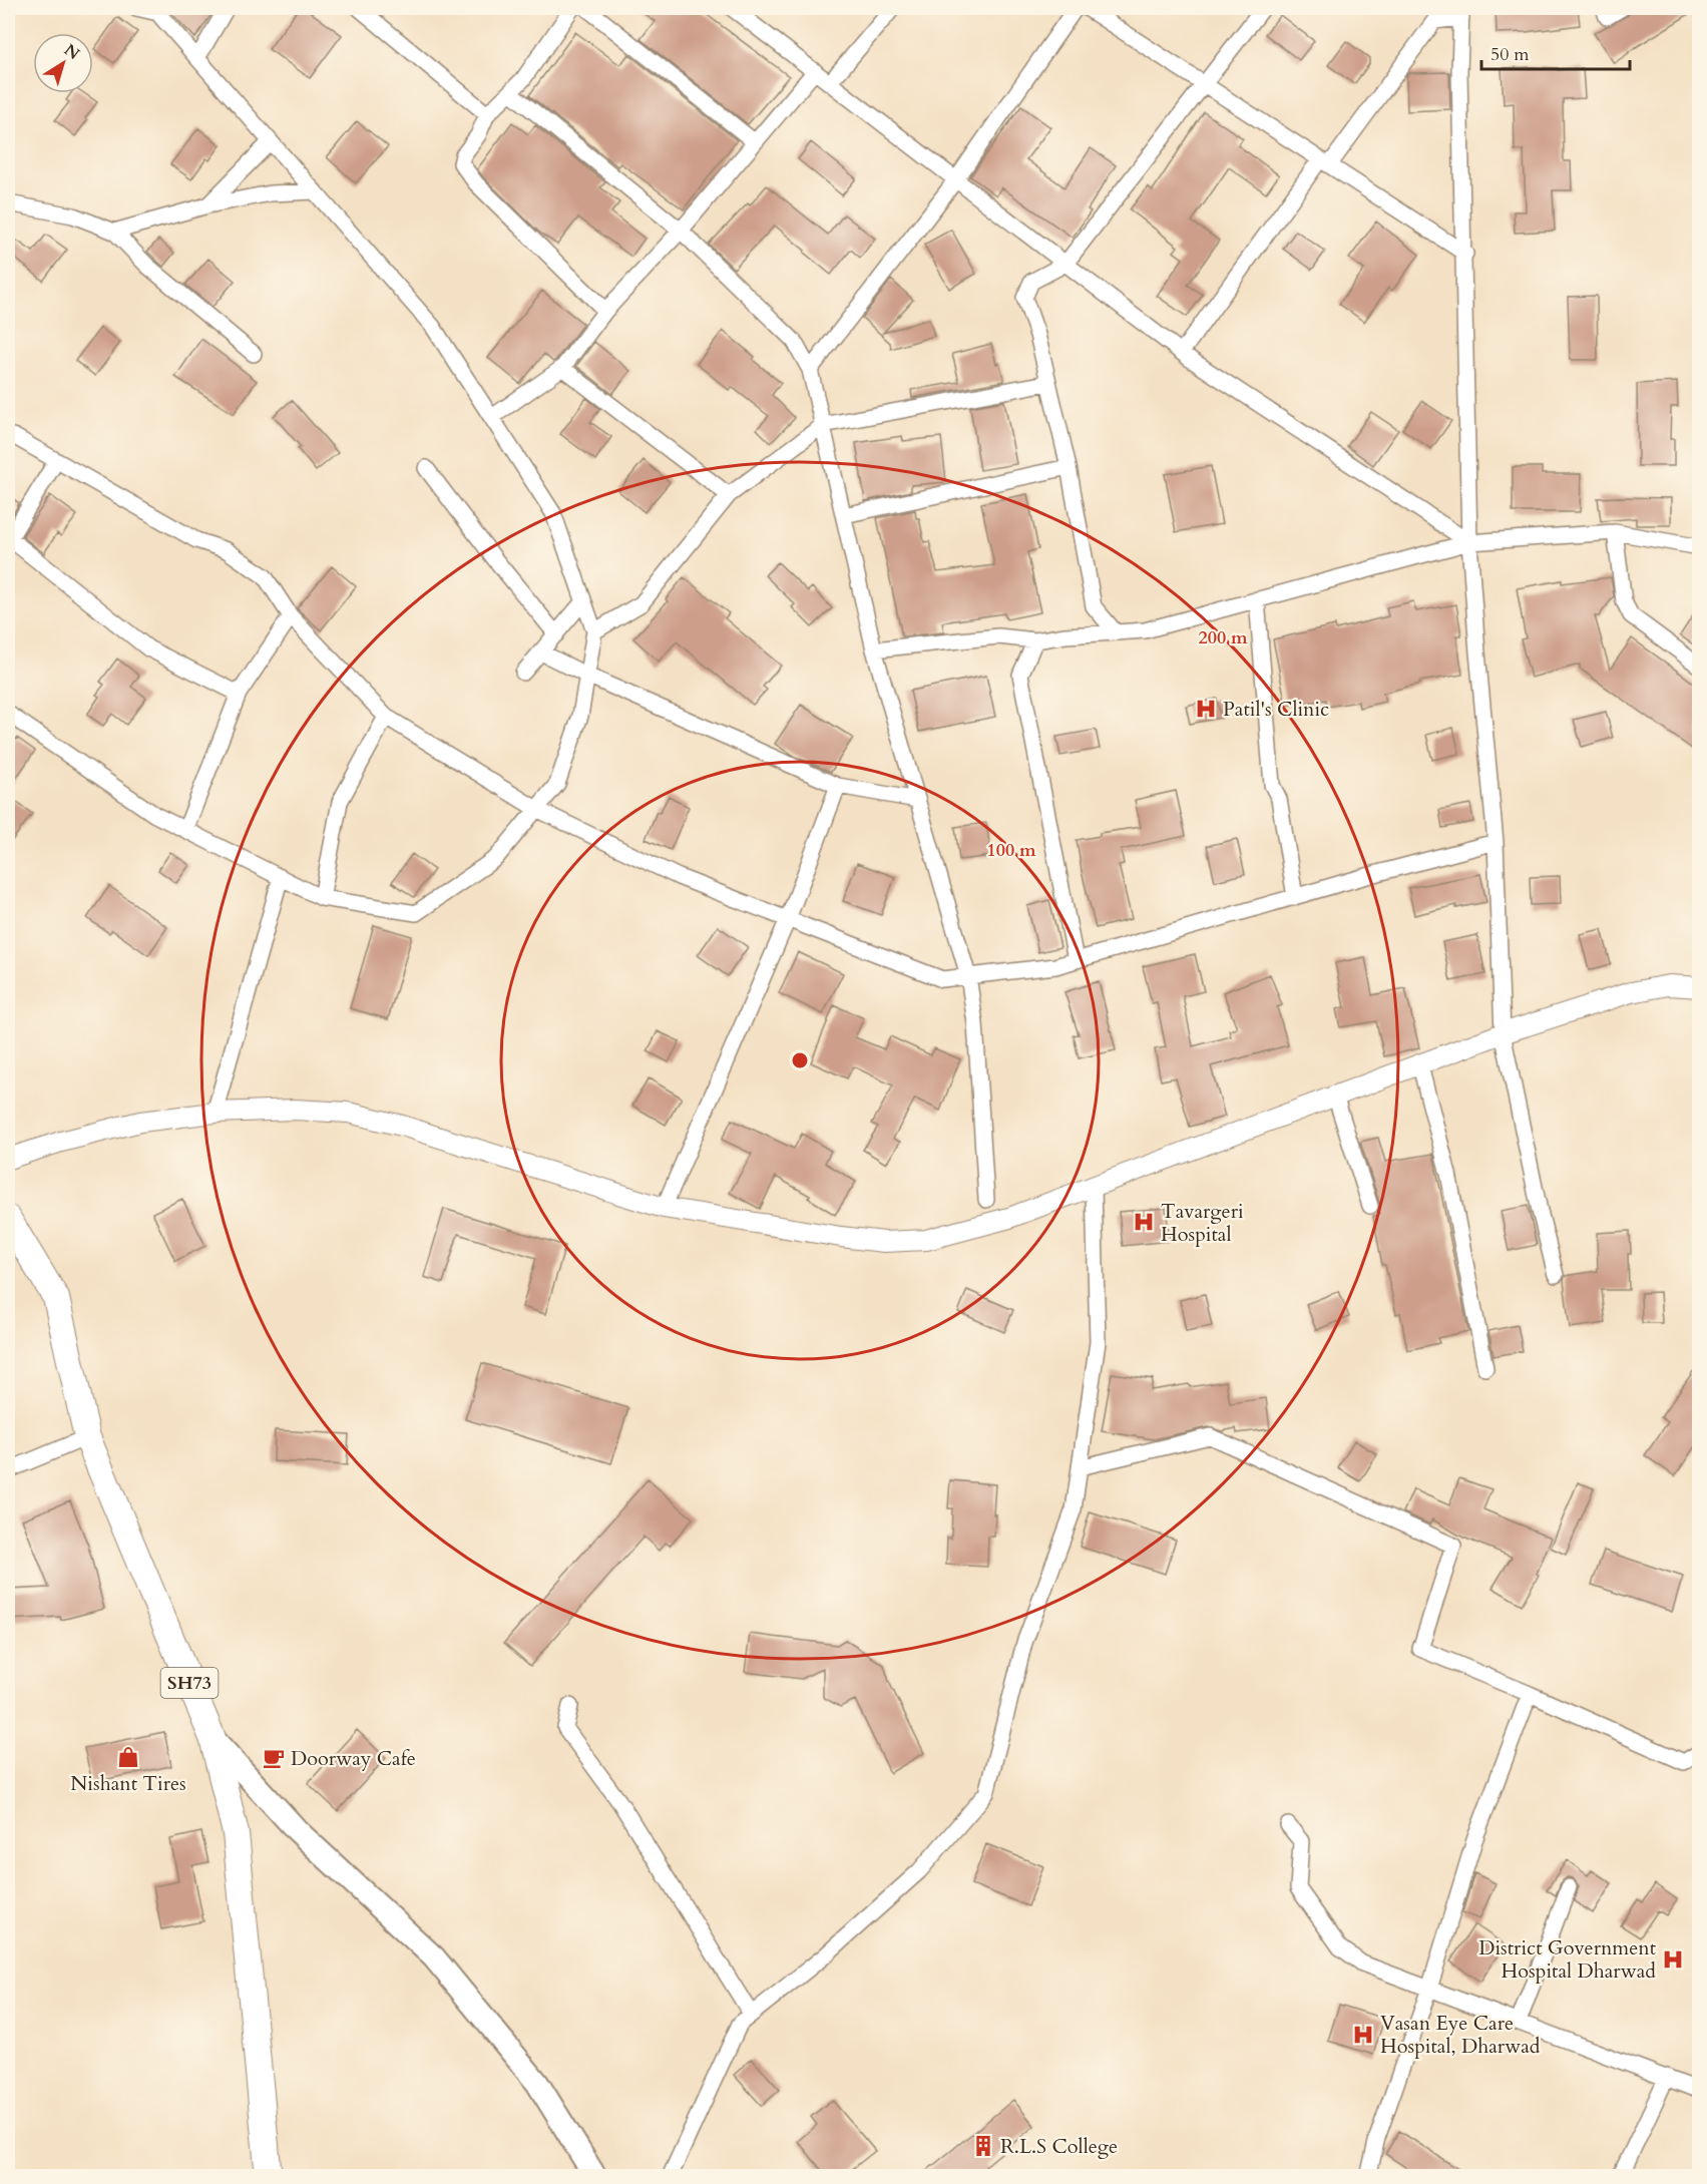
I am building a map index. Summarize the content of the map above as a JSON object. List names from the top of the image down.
{
  "streets": {
    "main road": ["SH73"]
  },
  "places": {
    "hospital": [
      "Patil's Clinic",
      "Tavargeri Hospital",
      "District Government Hospital Dharwad",
      "Vasan Eye Care Hospital, Dharwad"
    ],
    "shop": ["Nishant Tires"],
    "cafe": ["Doorway Cafe"],
    "building": ["R.L.S College"]
  },
  "scale_bar": "50 m",
  "north": "top right",
  "rings": ["200 m", "100 m"]
}
